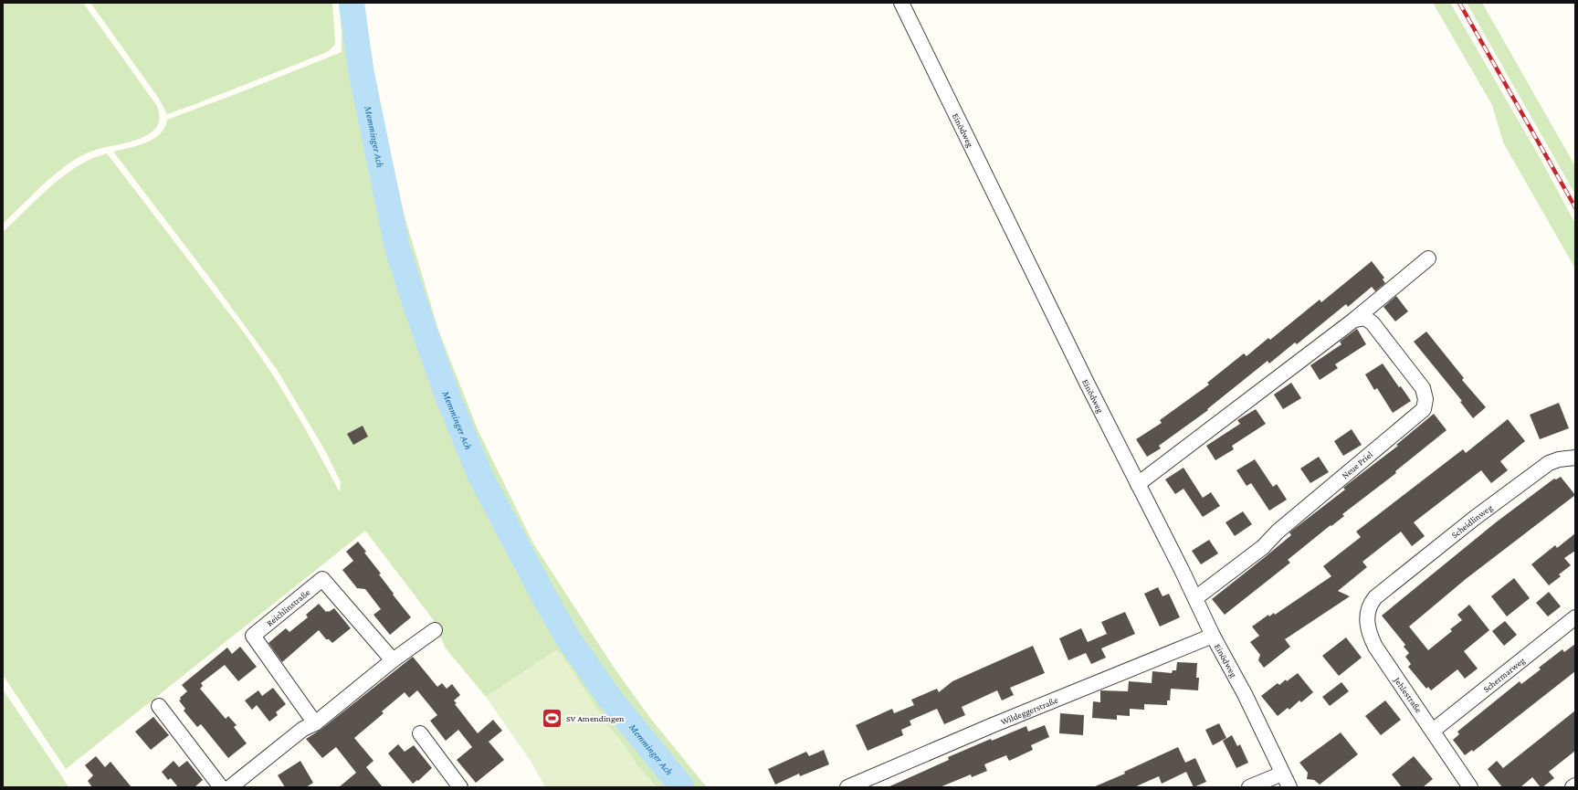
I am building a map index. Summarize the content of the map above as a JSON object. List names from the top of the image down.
{
  "streets": {
    "street": [
      "Einödweg",
      "Neue Priel",
      "Scheidlinweg",
      "Reichlinstraße",
      "Schermarweg",
      "Jehlestraße",
      "Wildeggerstraße"
    ]
  },
  "crossings": [
    ["Einödweg", "Neue Priel"],
    ["Einödweg", "Wildeggerstraße"],
    ["Scheidlinweg", "Jehlestraße"],
    ["Schermarweg", "Jehlestraße"]
  ],
  "water": ["Memminger Ach"],
  "places": {
    "sports": ["SV Amendingen"]
  }
}
